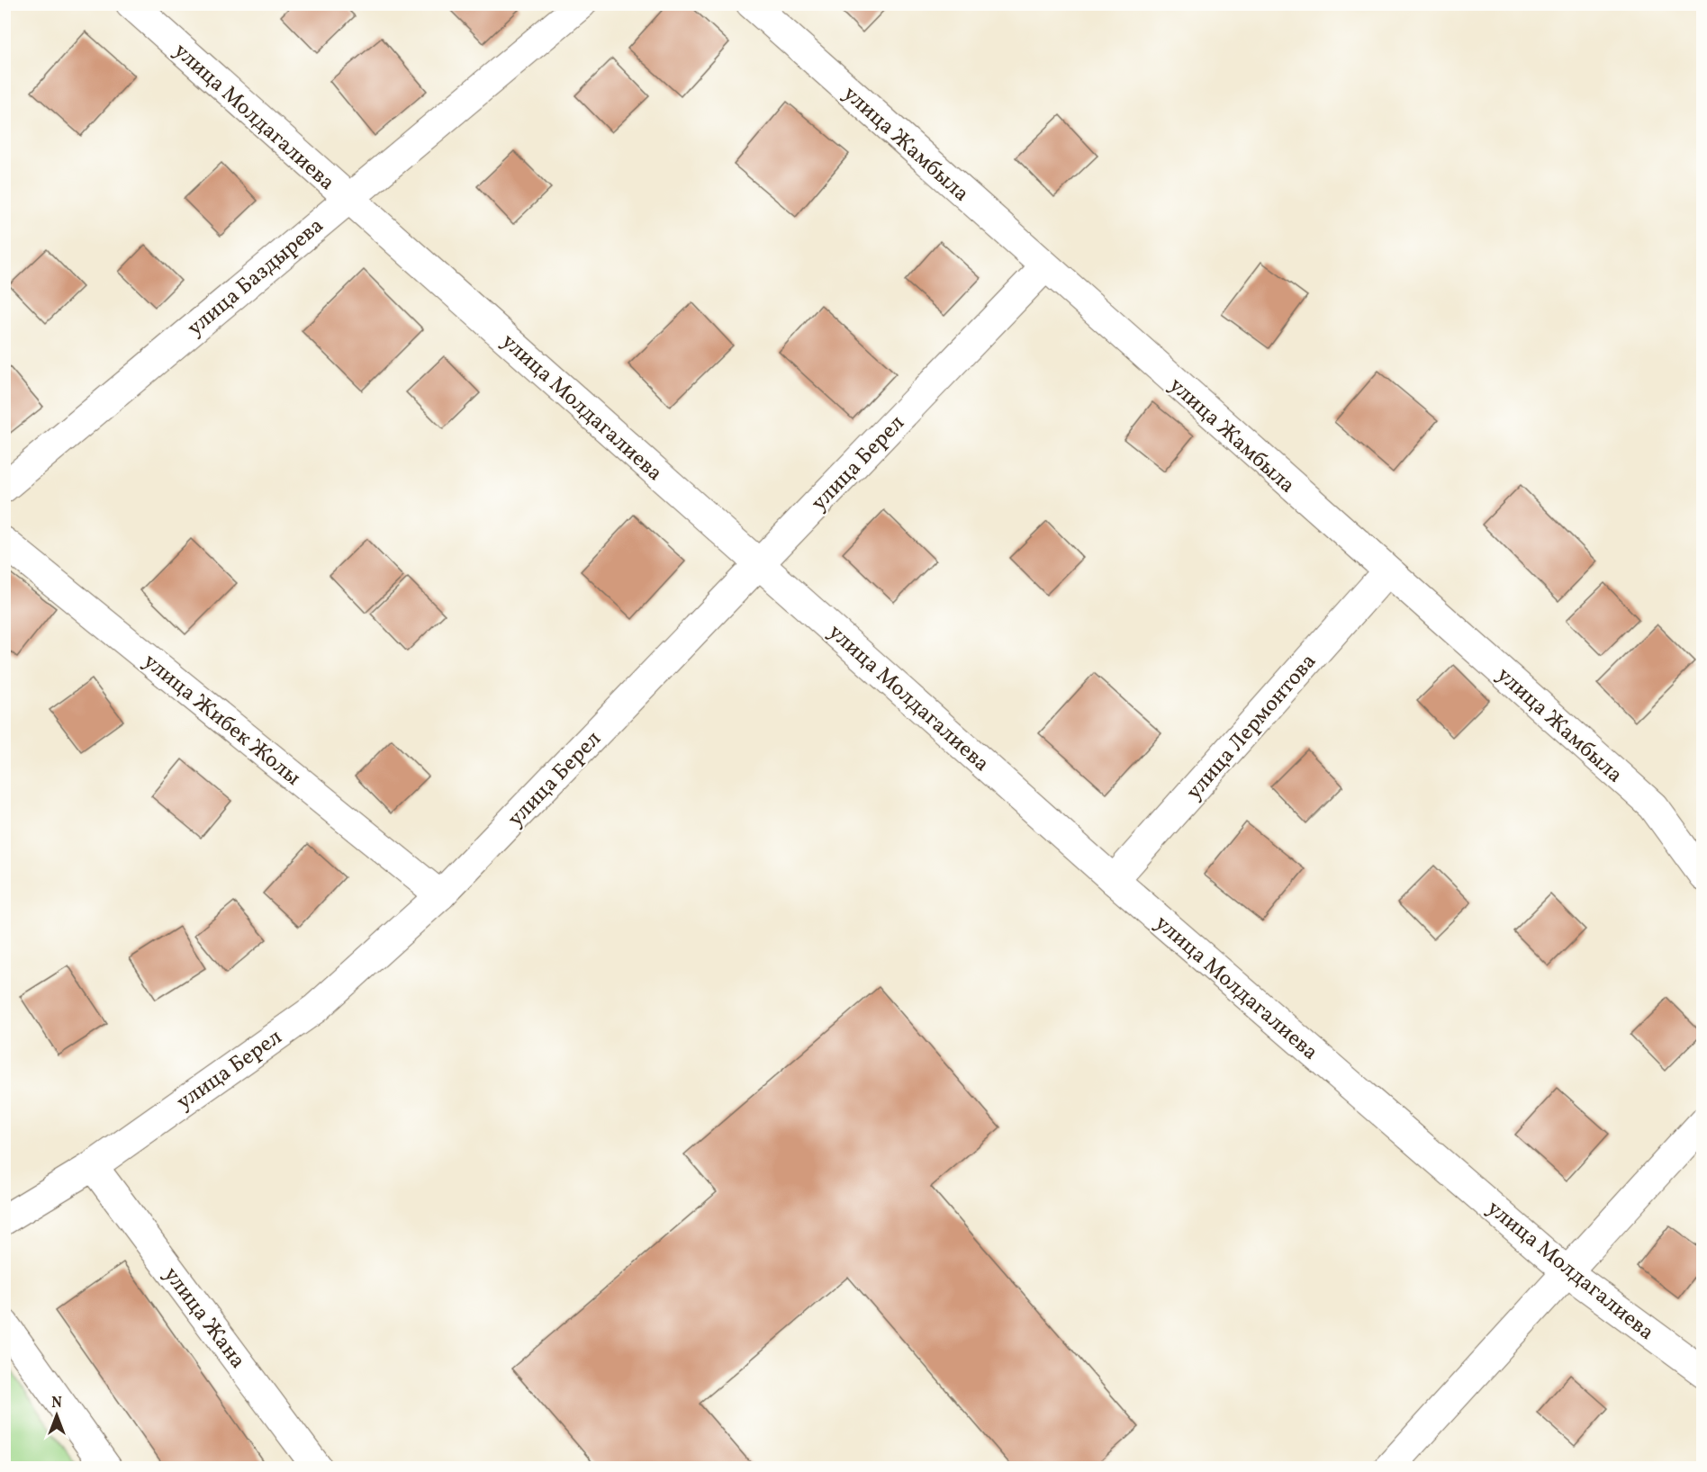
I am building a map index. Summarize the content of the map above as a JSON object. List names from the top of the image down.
{
  "streets": {
    "street": [
      "улица Молдагалиева",
      "улица Жамбыла",
      "улица Баздырева",
      "улица Берел",
      "улица Жибек Жолы",
      "улица Лермонтова",
      "улица Жана"
    ]
  },
  "crossings": [
    ["улица Молдагалиева", "улица Баздырева"],
    ["улица Молдагалиева", "улица Берел"],
    ["улица Молдагалиева", "улица Лермонтова"],
    ["улица Жамбыла", "улица Берел"],
    ["улица Жамбыла", "улица Лермонтова"],
    ["улица Берел", "улица Жибек Жолы"],
    ["улица Берел", "улица Жана"]
  ],
  "north": "top"
}
